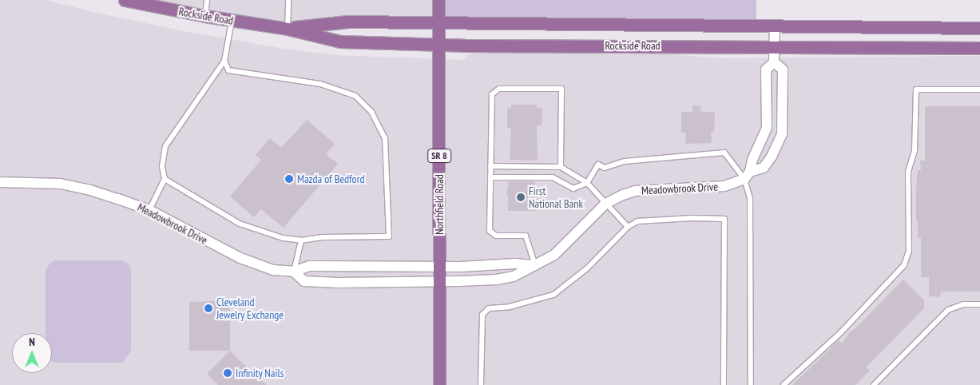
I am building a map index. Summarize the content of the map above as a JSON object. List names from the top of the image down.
{
  "streets": {
    "main road": ["Rockside Road", "SR 8", "Northfield Road"],
    "street": ["Meadowbrook Drive"]
  },
  "crossings": [
    ["Rockside Road", "Northfield Road"],
    ["Meadowbrook Drive", "Northfield Road"]
  ],
  "places": [
    "Mazda of Bedford",
    "First National Bank",
    "Cleveland Jewelry Exchange",
    "Infinity Nails"
  ],
  "north": "top"
}
